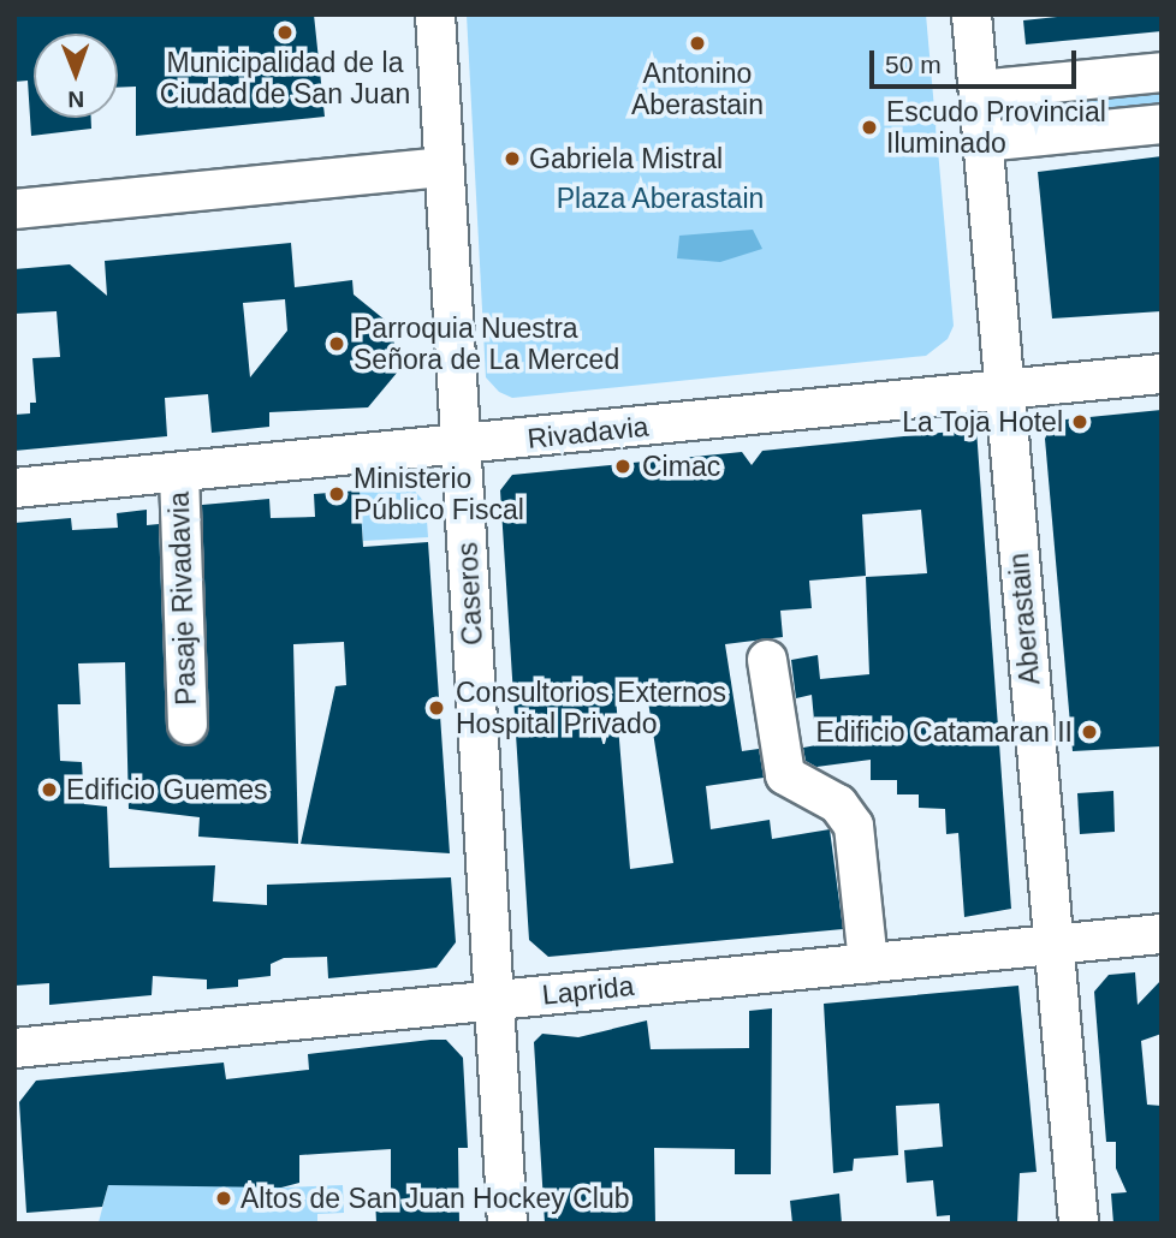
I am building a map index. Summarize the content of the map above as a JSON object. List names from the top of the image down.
{
  "streets": {
    "street": [
      "Rivadavia",
      "Caseros",
      "Pasaje Rivadavia",
      "Aberastain",
      "Laprida"
    ]
  },
  "crossings": [
    ["Rivadavia", "Caseros"],
    ["Rivadavia", "Pasaje Rivadavia"],
    ["Rivadavia", "Aberastain"],
    ["Caseros", "Laprida"],
    ["Aberastain", "Laprida"]
  ],
  "parks": ["Plaza Aberastain"],
  "places": [
    "Municipalidad de la Ciudad de San Juan",
    "Antonino Aberastain",
    "Escudo Provincial Iluminado",
    "Gabriela Mistral",
    "Parroquia Nuestra Señora de La Merced",
    "La Toja Hotel",
    "Cimac",
    "Ministerio Público Fiscal",
    "Consultorios Externos Hospital Privado",
    "Edificio Catamaran II",
    "Edificio Guemes",
    "Altos de San Juan Hockey Club"
  ],
  "scale_bar": "50 m",
  "north": "bottom"
}
